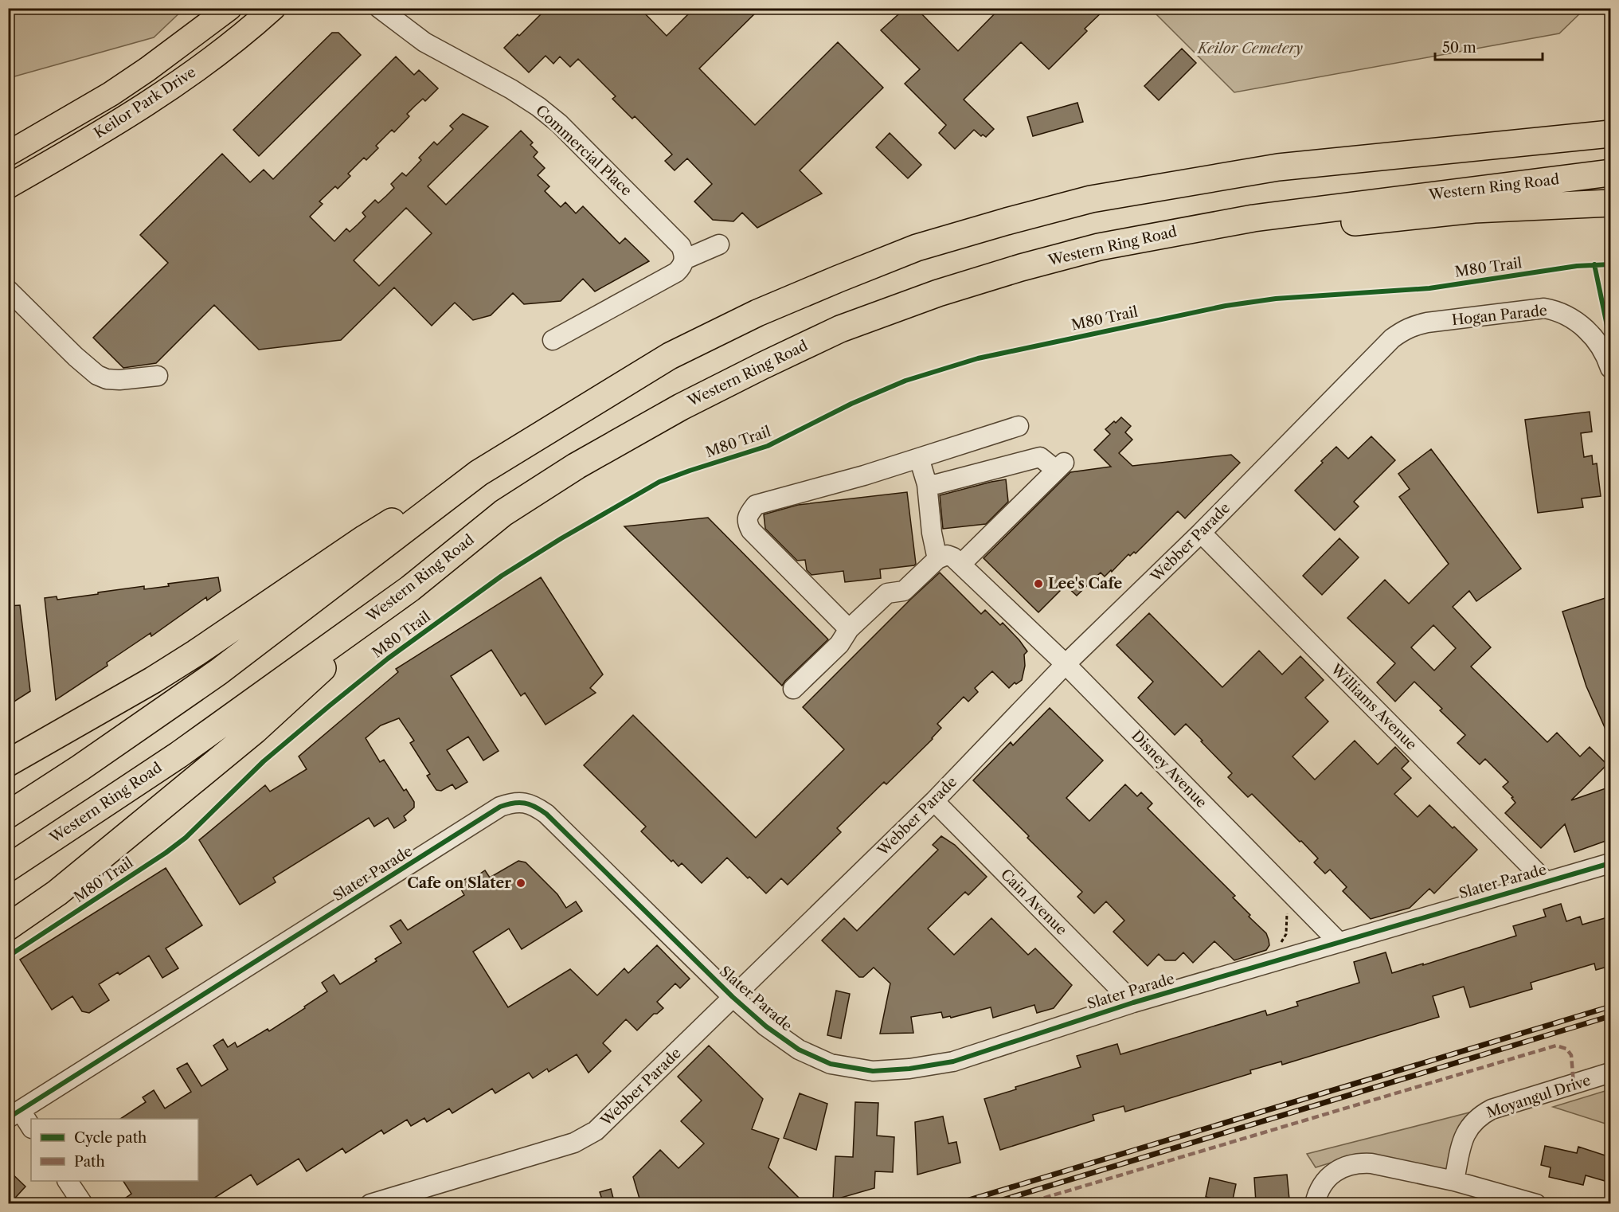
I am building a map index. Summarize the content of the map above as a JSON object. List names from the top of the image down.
{
  "streets": {
    "highway": ["Western Ring Road"],
    "main road": ["Keilor Park Drive"],
    "street": [
      "Commercial Place",
      "Hogan Parade",
      "Webber Parade",
      "Williams Avenue",
      "Disney Avenue",
      "Slater Parade",
      "Cain Avenue",
      "Moyangul Drive"
    ],
    "cycle path": ["M80 Trail"]
  },
  "crossings": [
    ["Hogan Parade", "Webber Parade"],
    ["Webber Parade", "Williams Avenue"],
    ["Webber Parade", "Disney Avenue"],
    ["Webber Parade", "Slater Parade"],
    ["Webber Parade", "Cain Avenue"],
    ["Williams Avenue", "Slater Parade"],
    ["Disney Avenue", "Slater Parade"],
    ["Slater Parade", "Cain Avenue"]
  ],
  "parks": ["Keilor Cemetery"],
  "places": ["Lee's Cafe", "Cafe on Slater"],
  "legend": ["Cycle path", "Path"],
  "scale_bar": "50 m"
}
